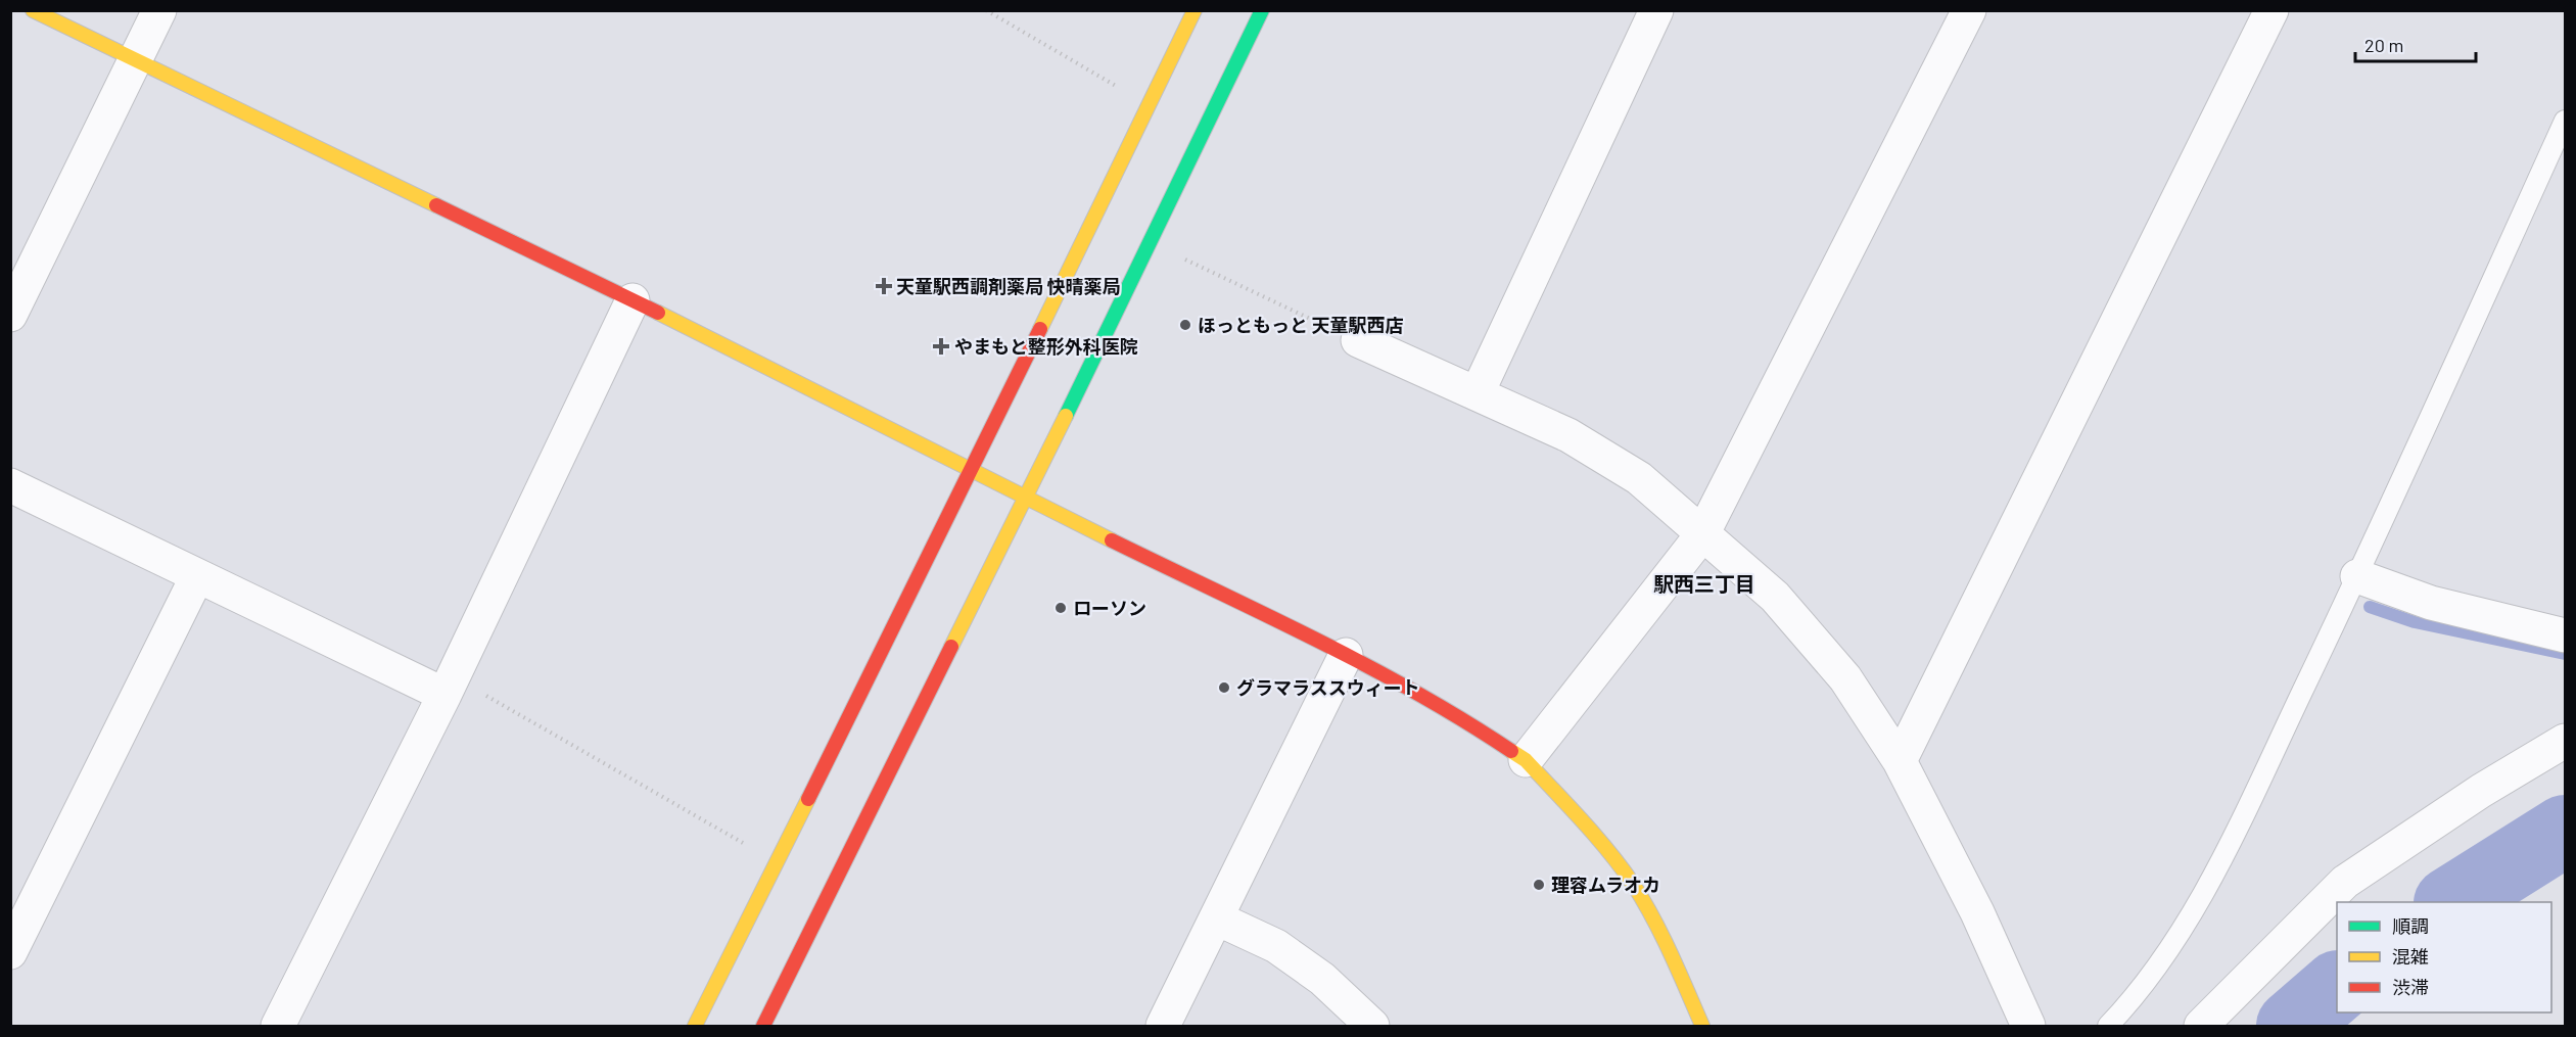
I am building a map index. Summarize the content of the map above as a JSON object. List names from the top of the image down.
{
  "districts": ["駅西三丁目"],
  "places": {
    "health": ["天童駅西調剤薬局 快晴薬局", "やまもと整形外科医院"],
    "other": [
      "ほっともっと 天童駅西店",
      "ローソン",
      "グラマラススウィート",
      "理容ムラオカ"
    ]
  },
  "legend": ["順調", "混雑", "渋滞"],
  "scale_bar": "20 m"
}
